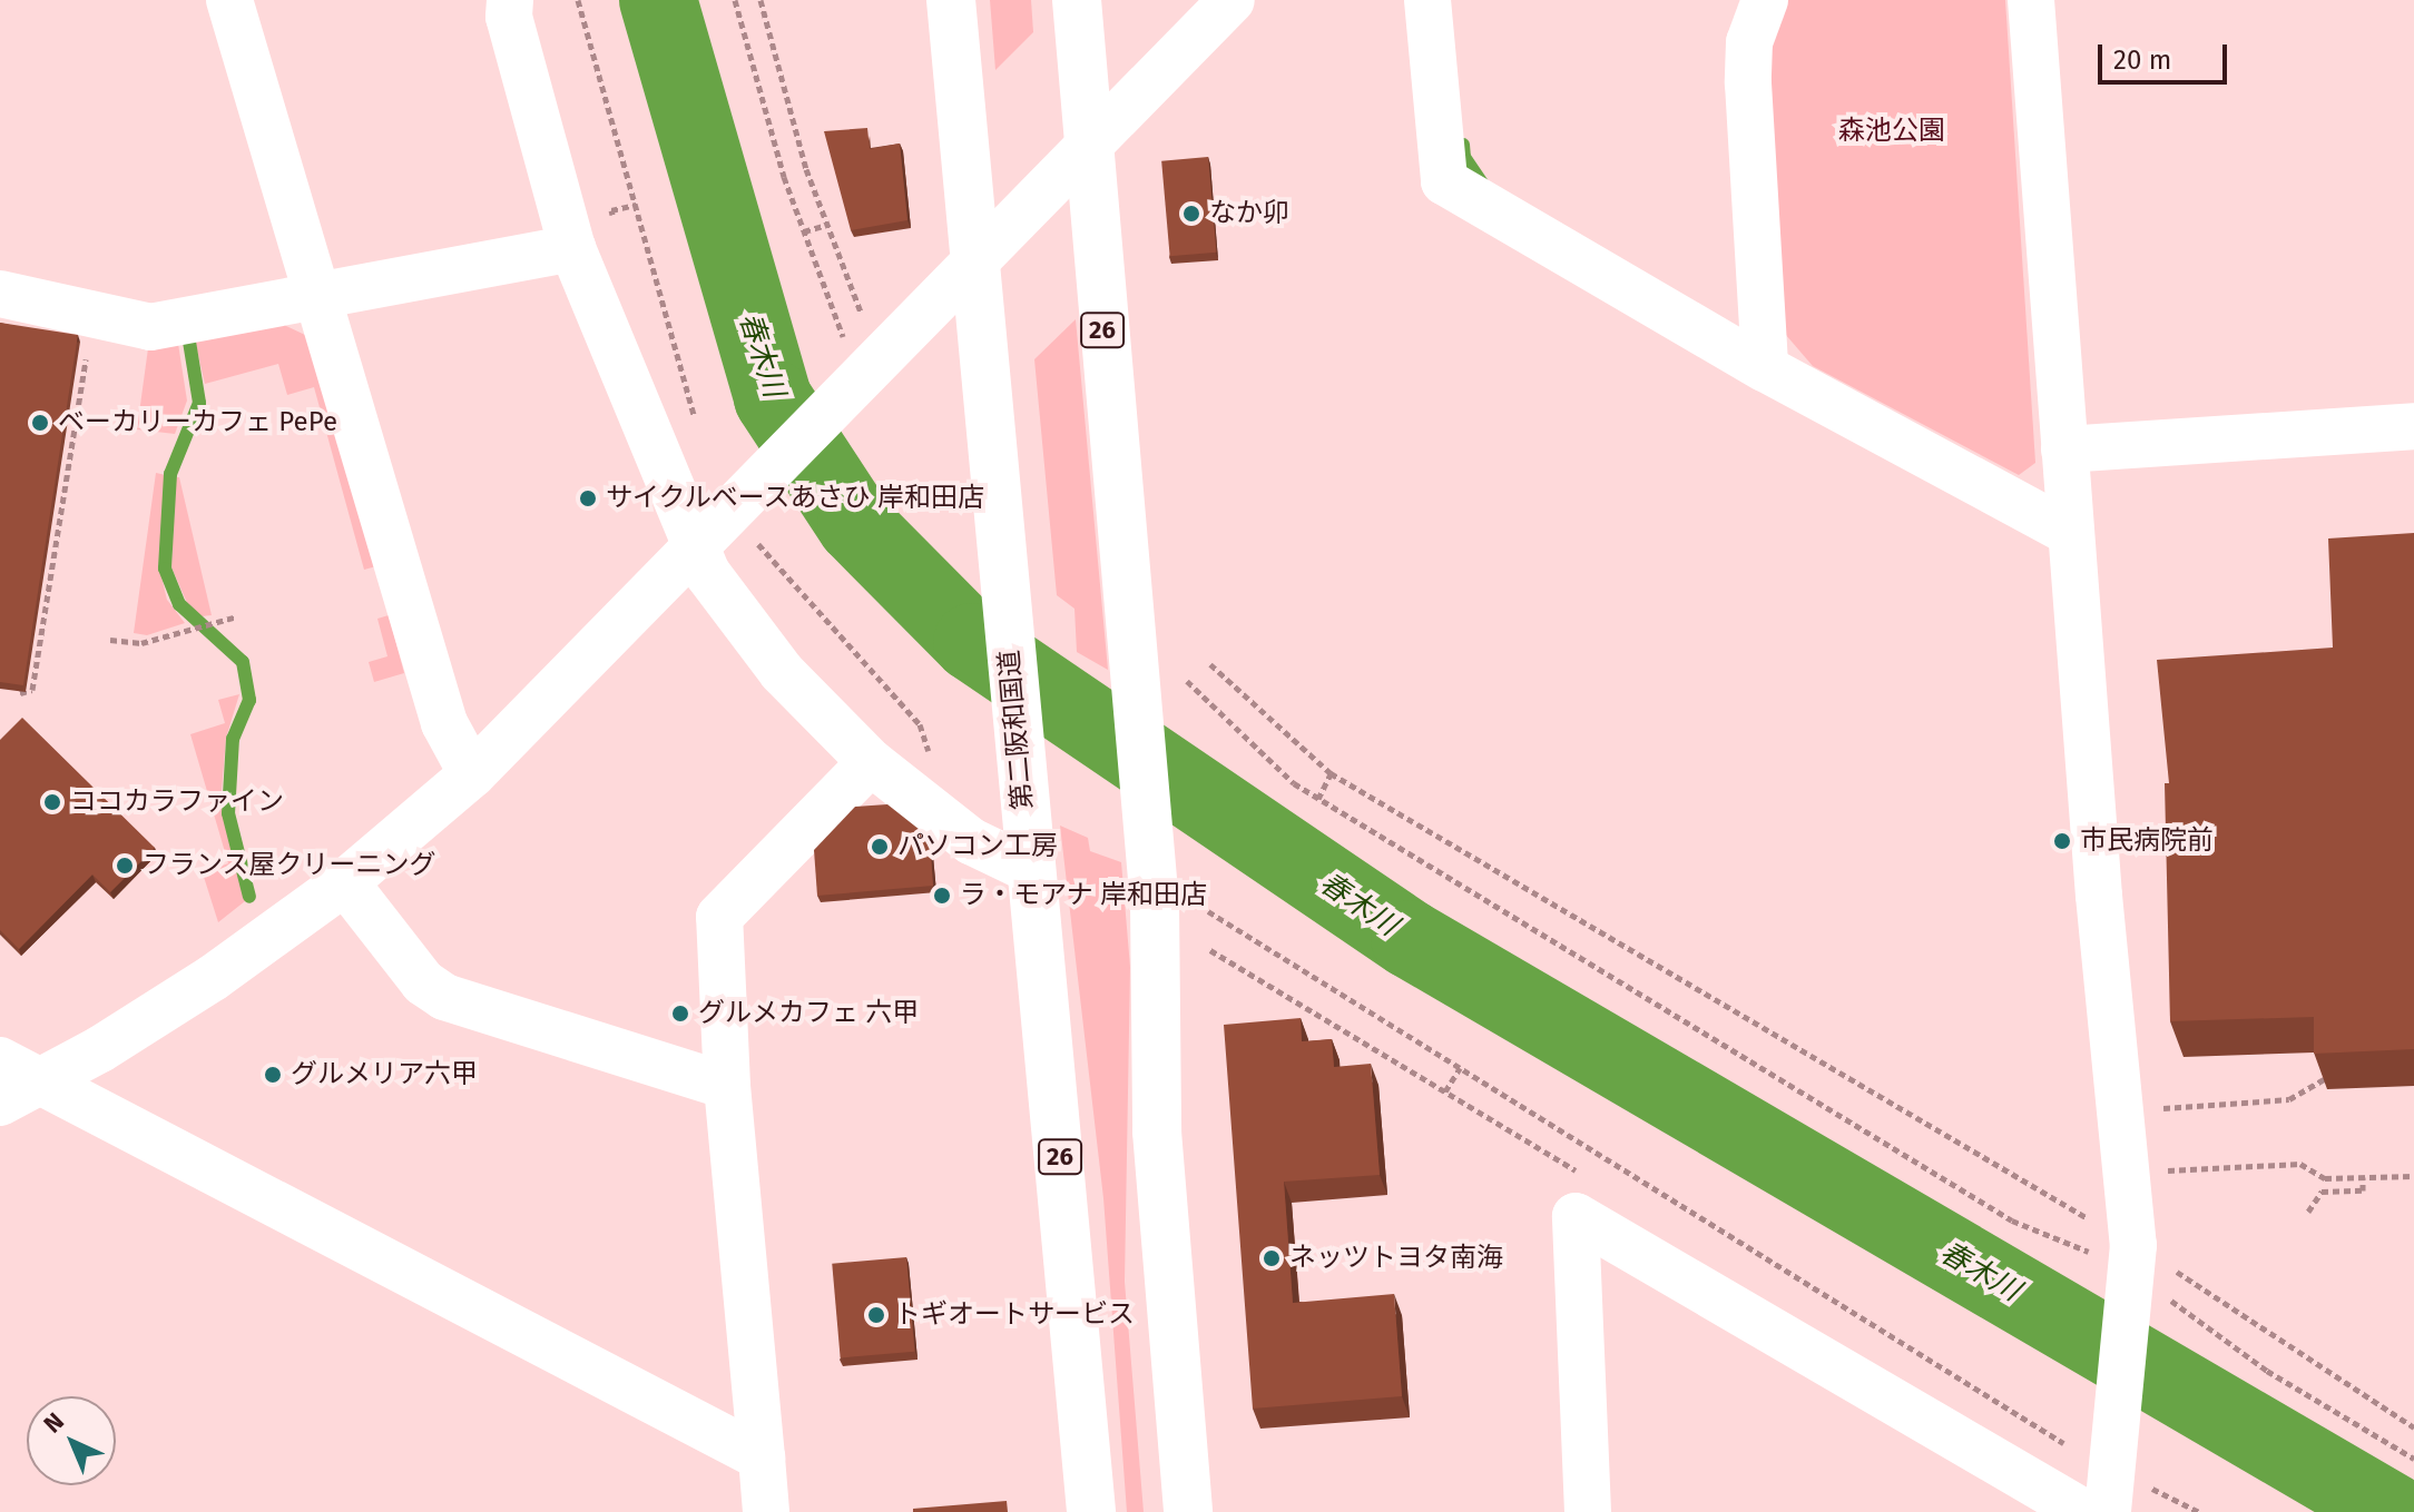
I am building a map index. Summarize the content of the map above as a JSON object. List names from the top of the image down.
{
  "streets": {
    "highway": ["26", "第二阪和国道"]
  },
  "water": ["春木川"],
  "parks": ["森池公園"],
  "places": [
    "なか卯",
    "ベーカリーカフェ PePe",
    "サイクルベースあさひ 岸和田店",
    "ココカラファイン",
    "市民病院前",
    "パソコン工房",
    "フランス屋クリーニング",
    "ラ・モアナ 岸和田店",
    "グルメカフェ 六甲",
    "グルメリア六甲",
    "ネッツトヨタ南海",
    "トギオートサービス"
  ],
  "scale_bar": "20 m",
  "north": "top left"
}
